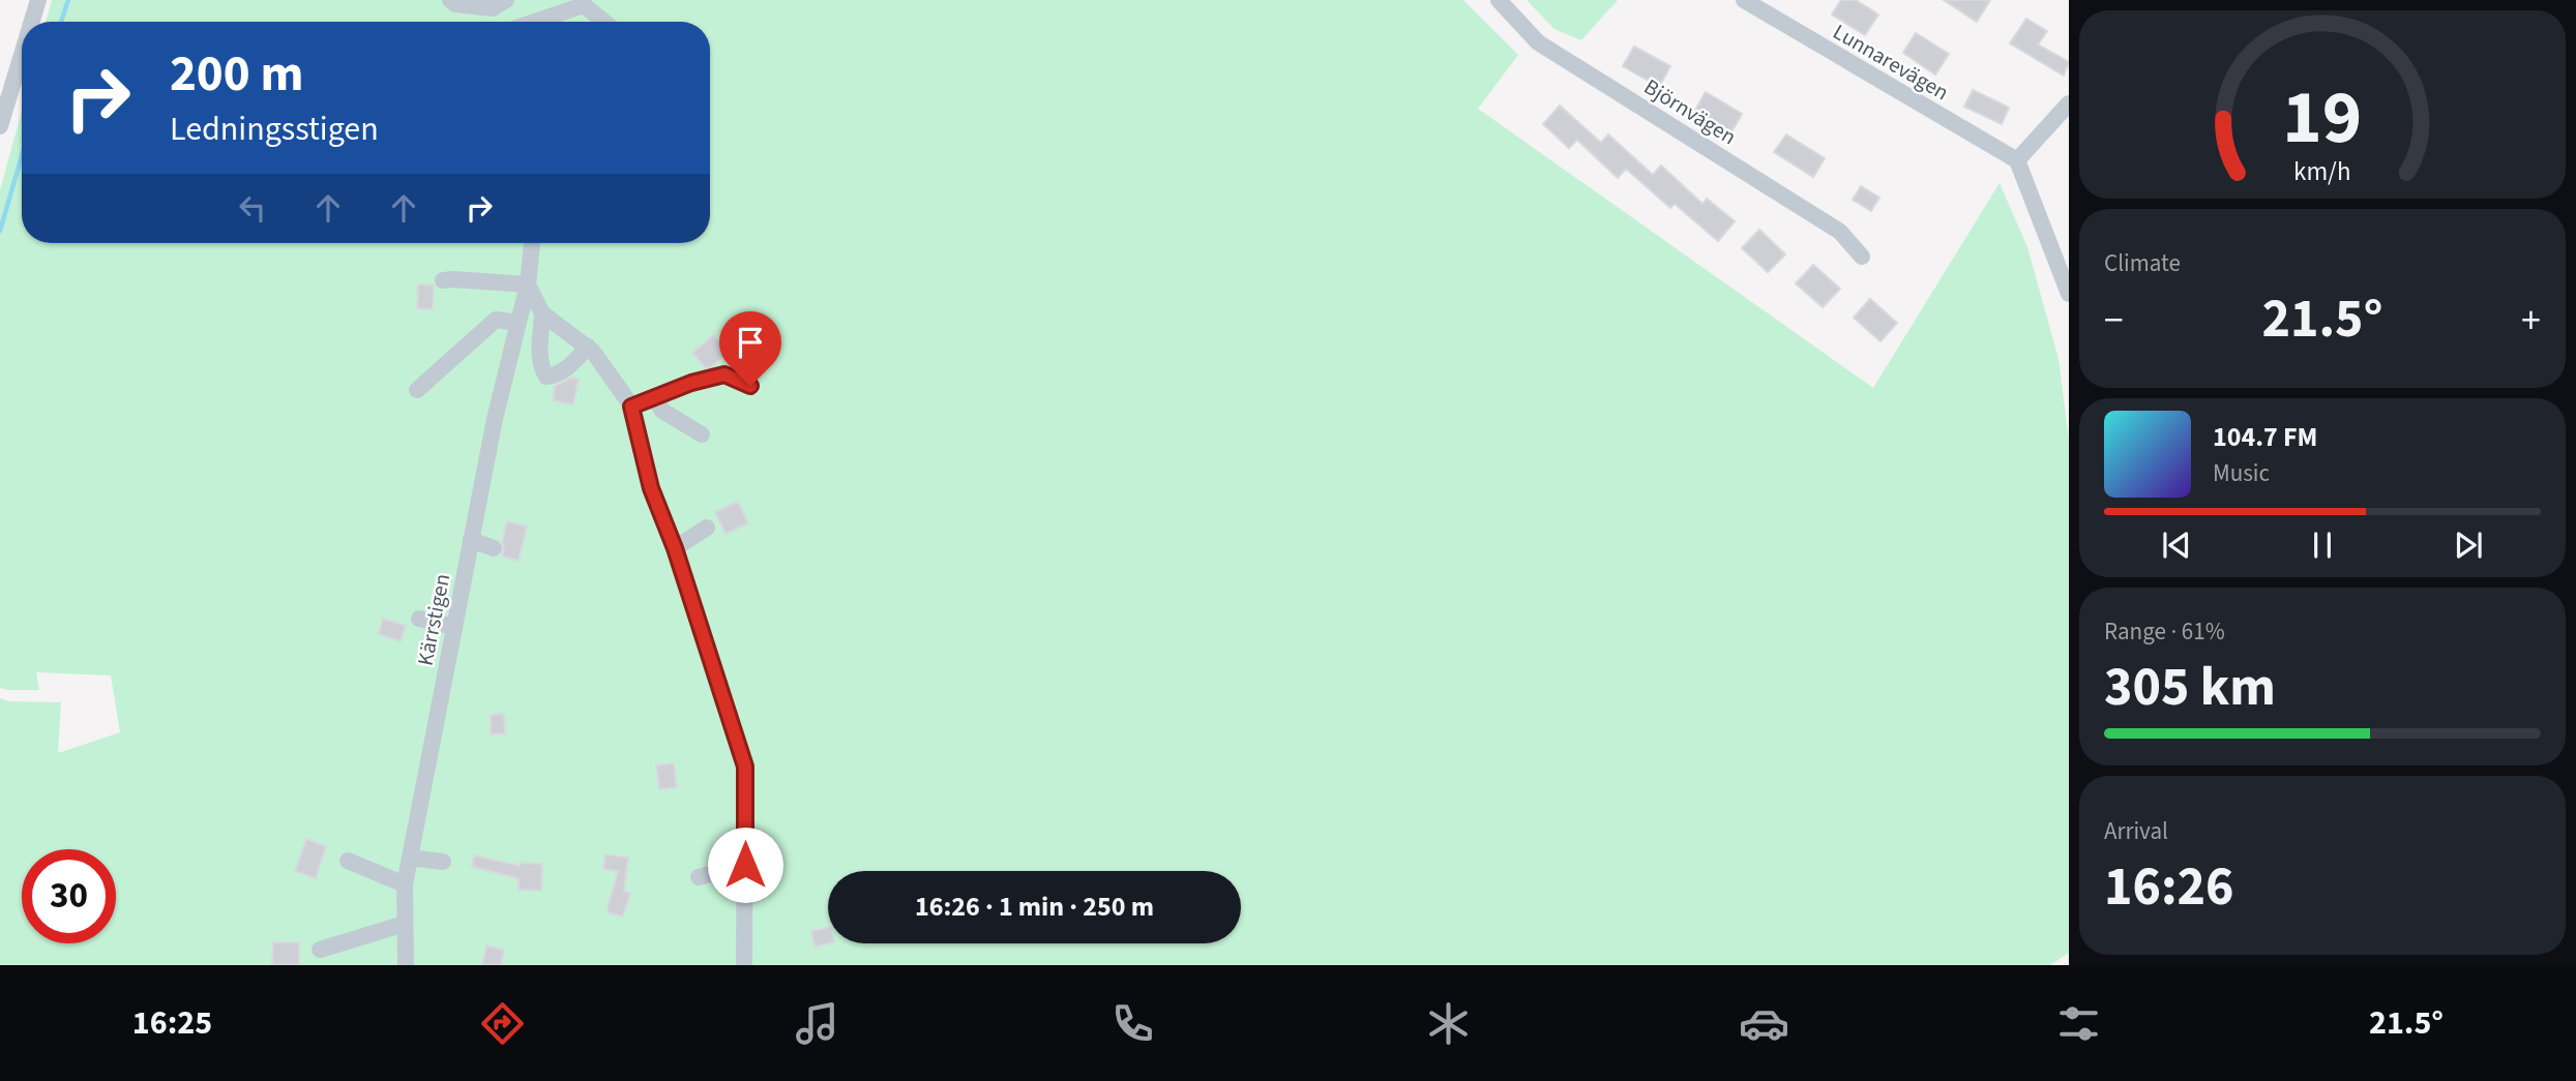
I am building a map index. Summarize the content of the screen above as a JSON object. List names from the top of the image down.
{
  "streets": {
    "street": ["Lunnarevägen", "Björnvägen", "Kärrstigen"]
  },
  "page": {
    "turn": ["200 m", "Ledningsstigen"],
    "tile": [
      "Climate",
      ["Range · 61%", "305 km"],
      ["Arrival", "16:26"]
    ],
    "heat": ["−", "21.5°", "+"],
    "song": ["104.7 FM", "Music"],
    "limit": "30",
    "trip": "16:26 · 1 min · 250 m",
    "tabs": ["16:25", "21.5°"],
    "gauge": ["19", "km/h"]
  }
}
